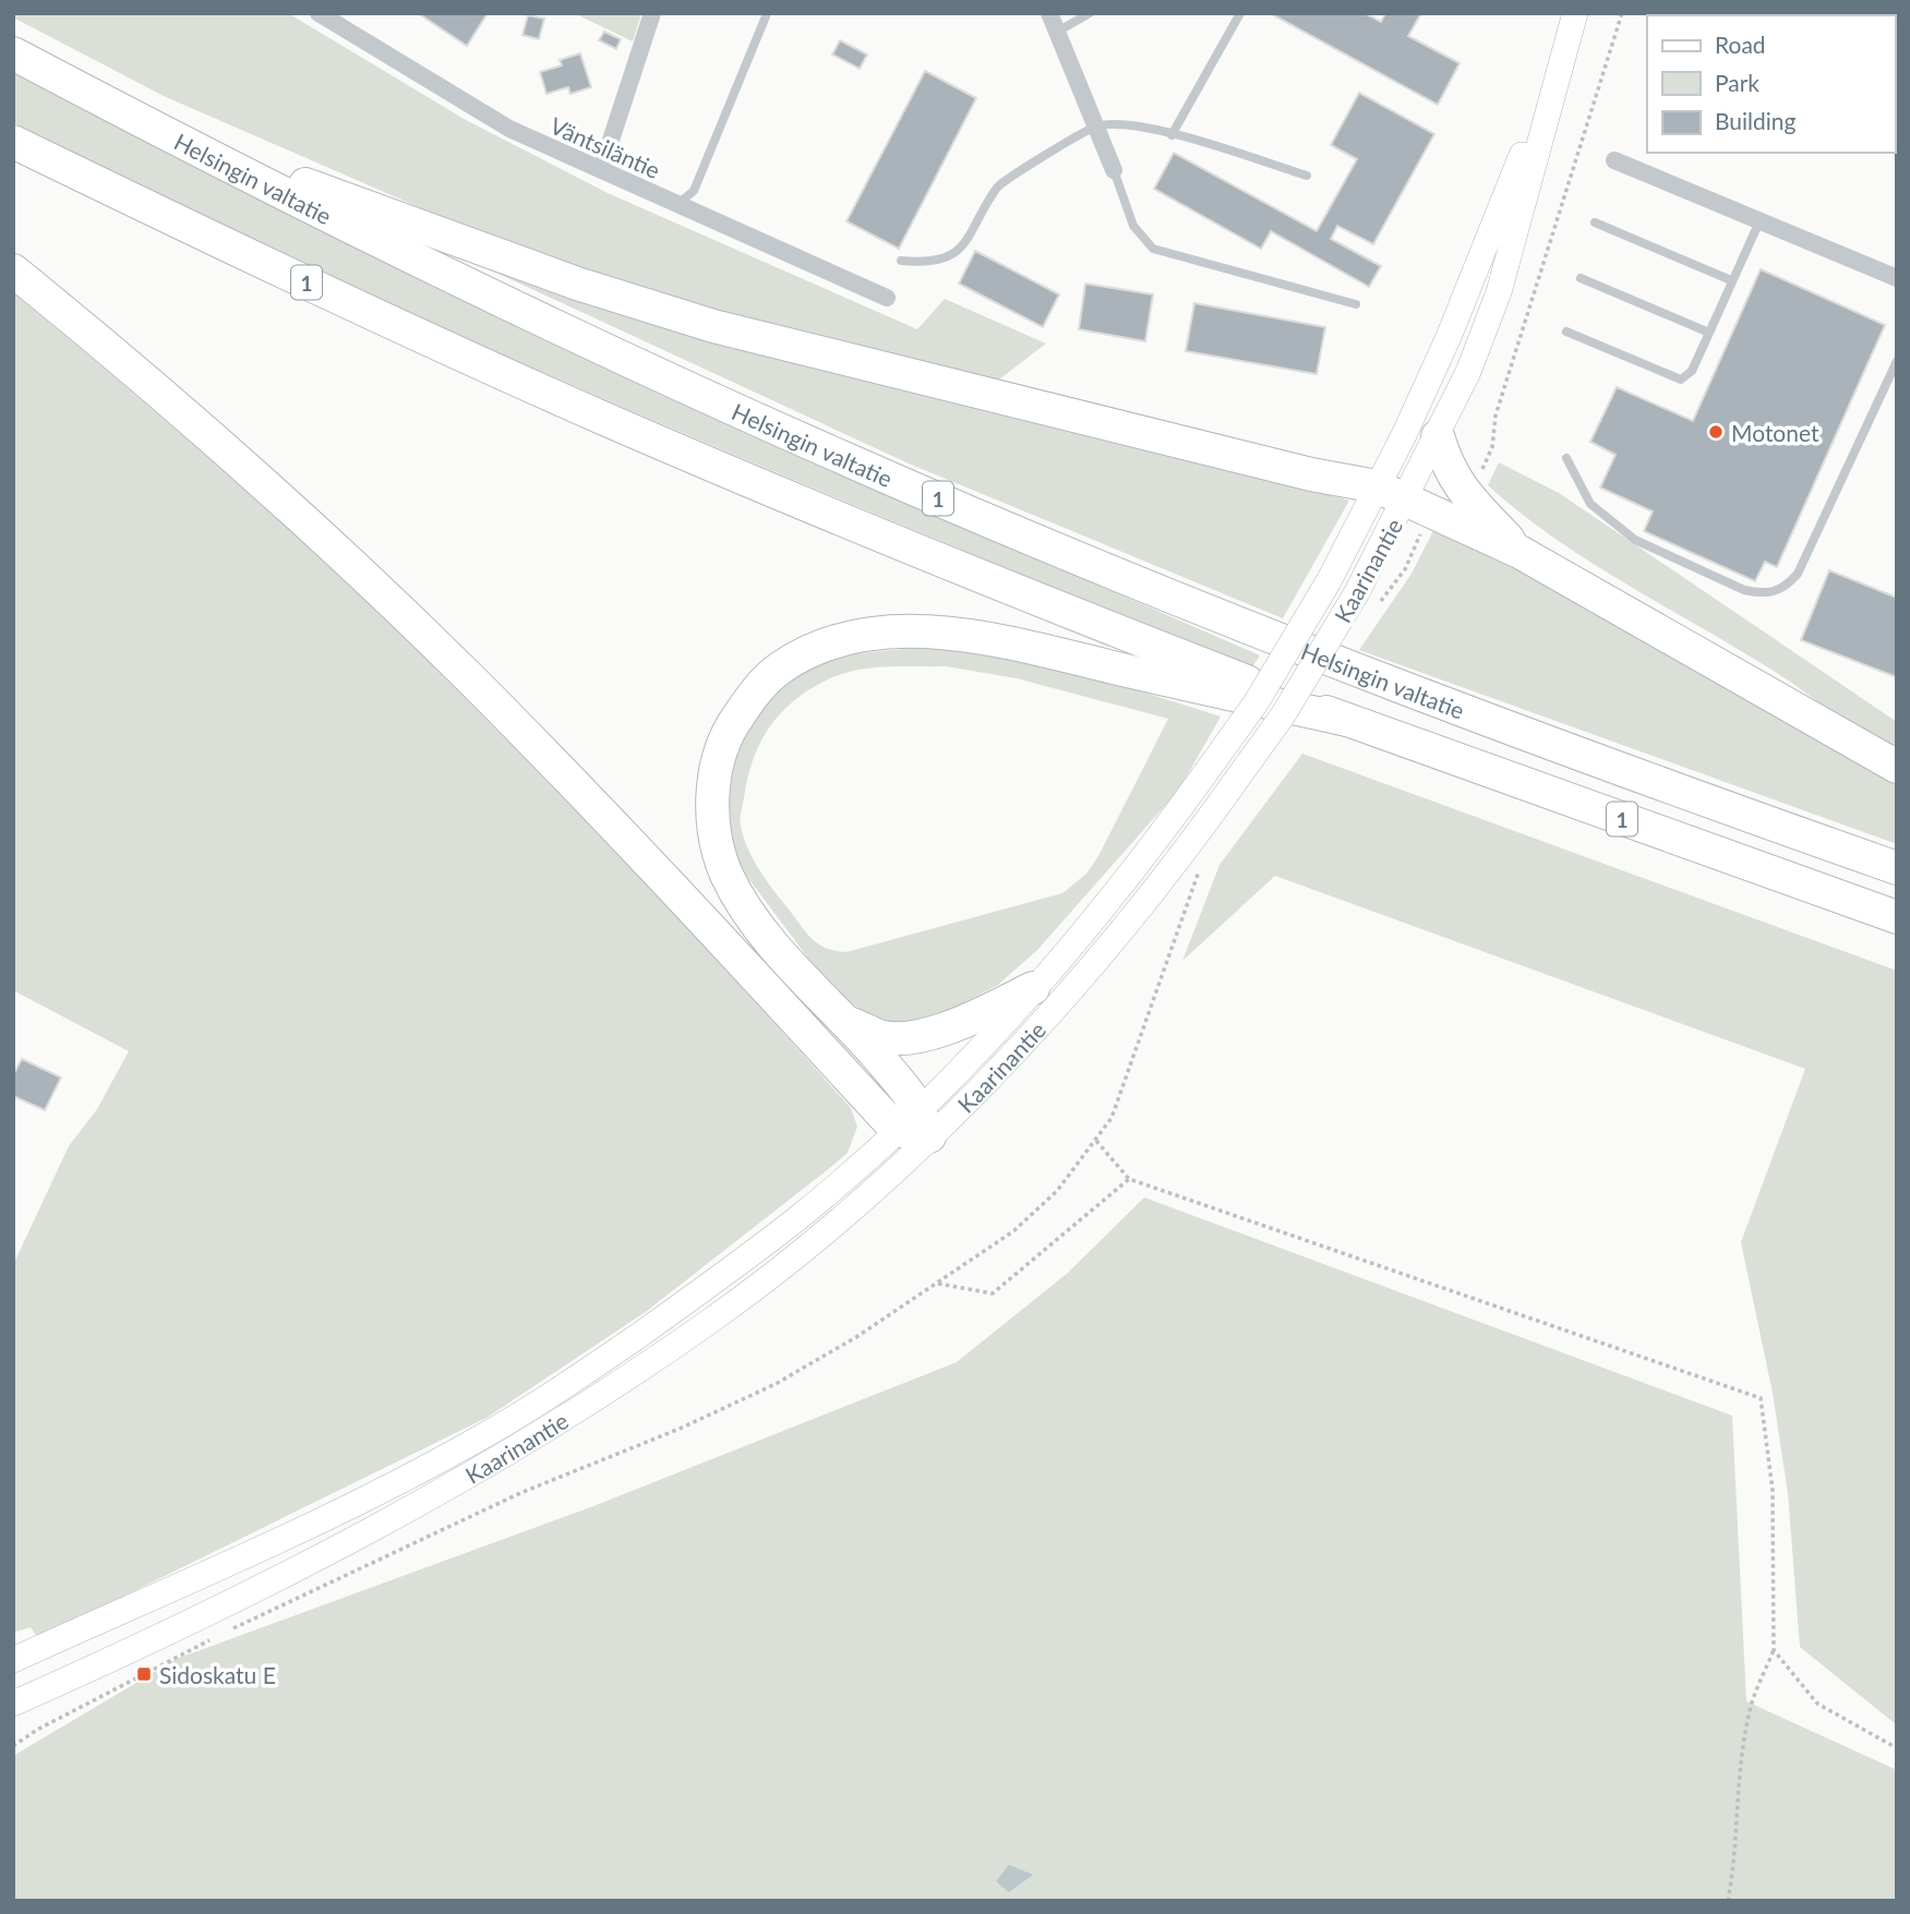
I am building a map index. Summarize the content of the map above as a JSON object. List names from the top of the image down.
{
  "streets": {
    "highway": ["Helsingin valtatie", "1"],
    "main road": ["Kaarinantie"],
    "street": ["Väntsiläntie"]
  },
  "places": {
    "other": ["Motonet"],
    "transit": ["Sidoskatu E"]
  },
  "legend": ["Road", "Park", "Building"]
}
